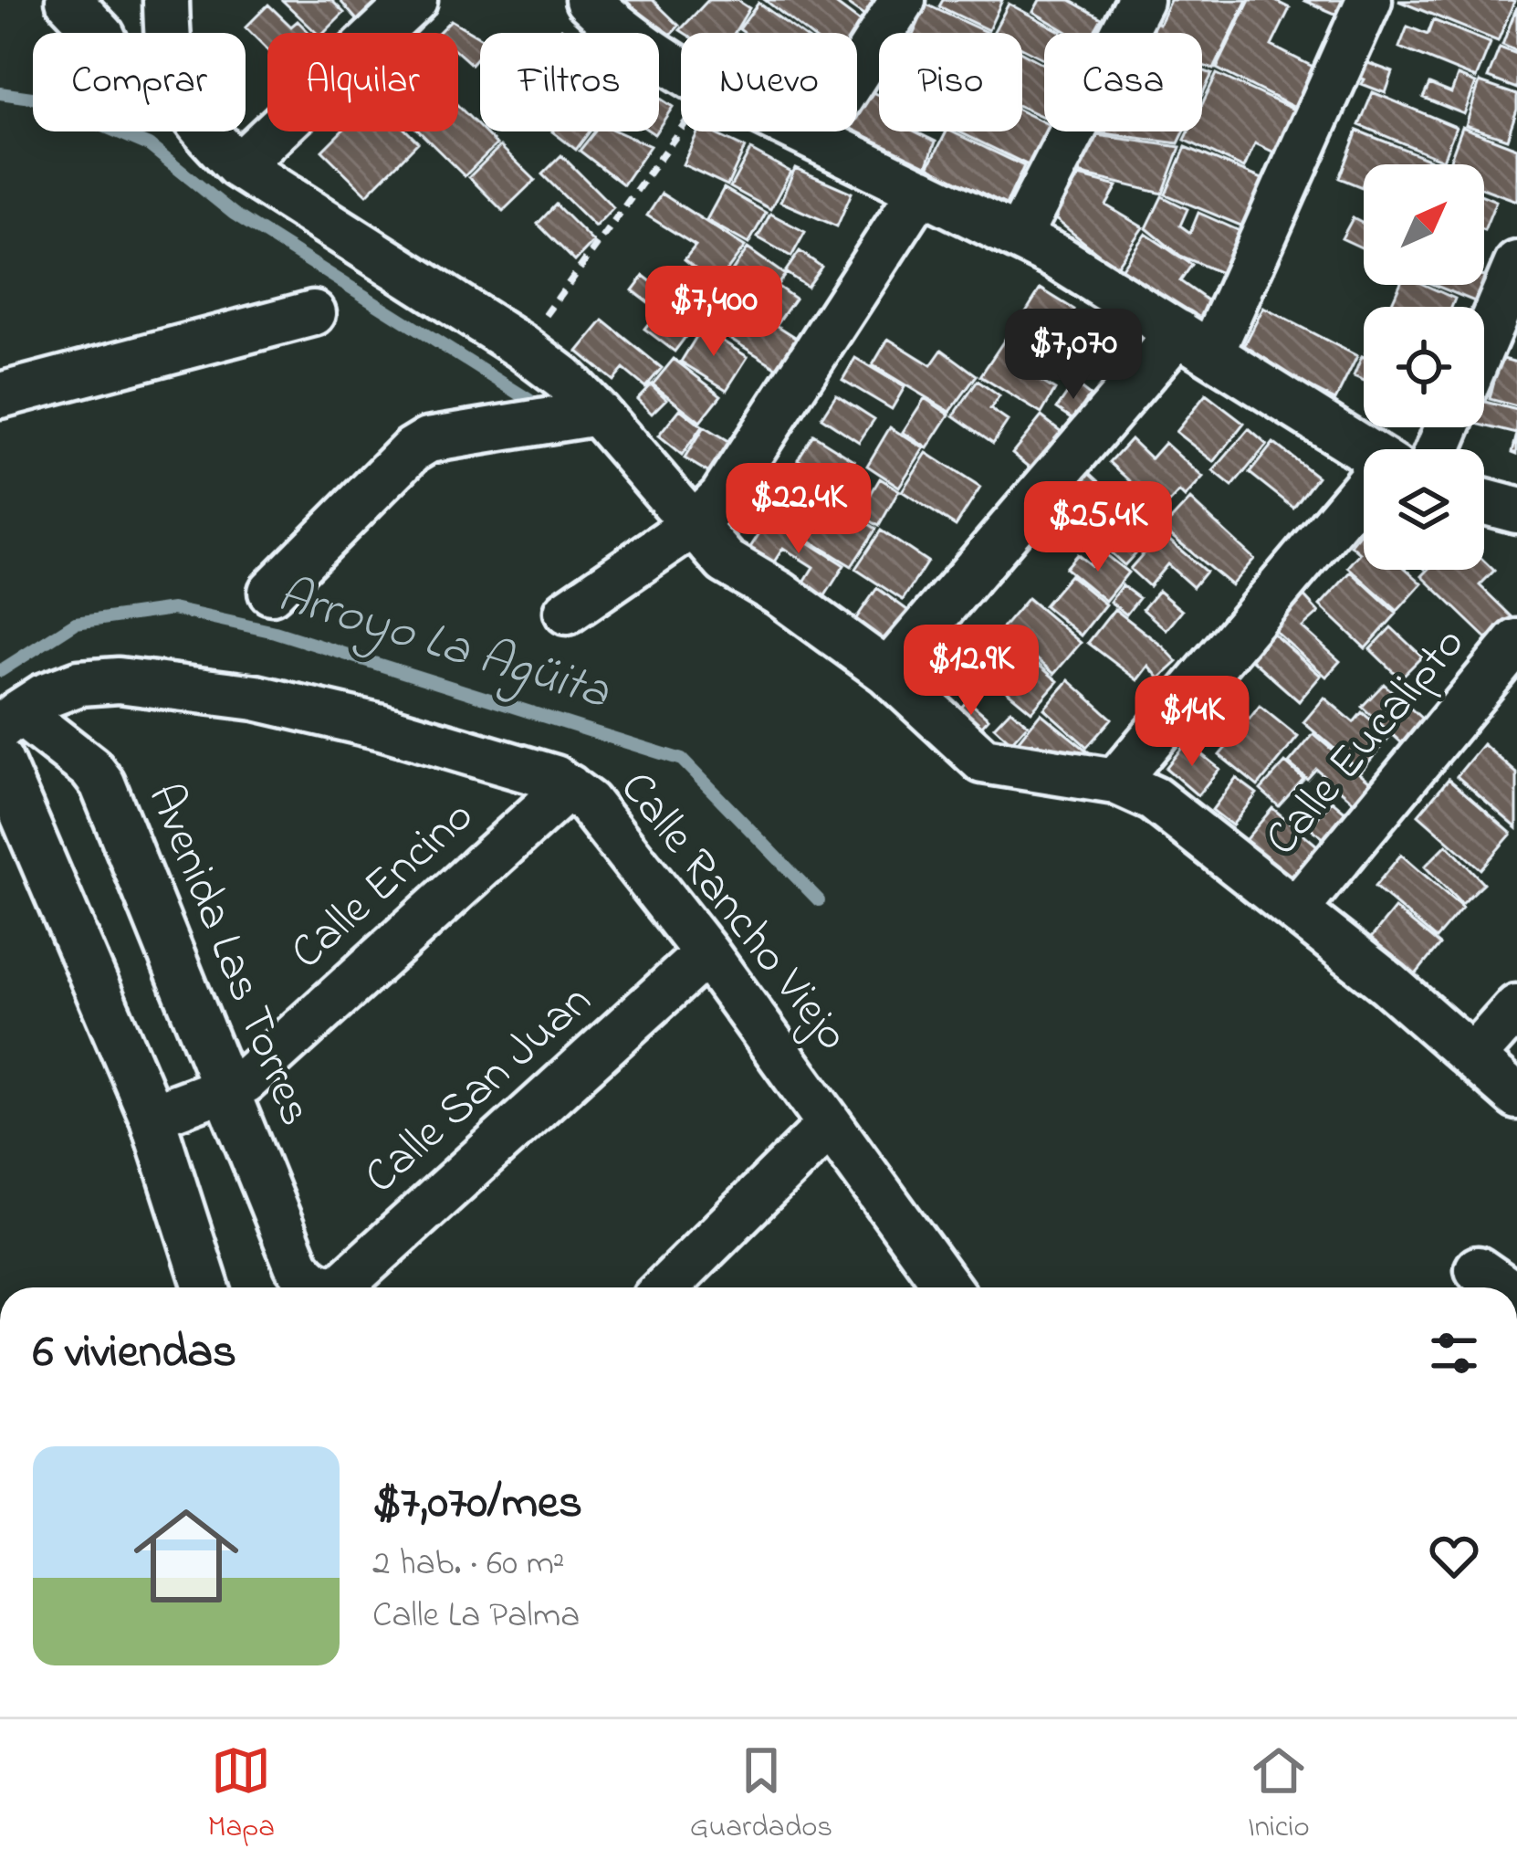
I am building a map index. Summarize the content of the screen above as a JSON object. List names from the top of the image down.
{
  "streets": {
    "street": [
      "Calle Eucalipto",
      "Calle Encino",
      "Calle Rancho Viejo",
      "Avenida Las Torres",
      "Calle San Juan"
    ]
  },
  "crossings": [
    ["Calle Encino", "Calle Rancho Viejo"],
    ["Calle Encino", "Avenida Las Torres"],
    ["Calle Rancho Viejo", "Avenida Las Torres"],
    ["Calle Rancho Viejo", "Calle San Juan"],
    ["Avenida Las Torres", "Calle San Juan"]
  ],
  "water": ["Arroyo La Agüita"],
  "north": "top right",
  "page": {
    "chip": [
      "Comprar",
      "Alquilar",
      "Filtros",
      "Nuevo",
      "Piso",
      "Casa"
    ],
    "price": [
      "$7,400",
      "$7,070",
      "$22.4K",
      "$25.4K",
      "$12.9K",
      "$14K"
    ],
    "heading": "6 viviendas",
    "list": [
      {
        "name": "$7,070/mes",
        "note": "2 hab. · 60 m² · Calle La Palma"
      }
    ],
    "tabs": ["Mapa", "Guardados", "Inicio"]
  }
}
